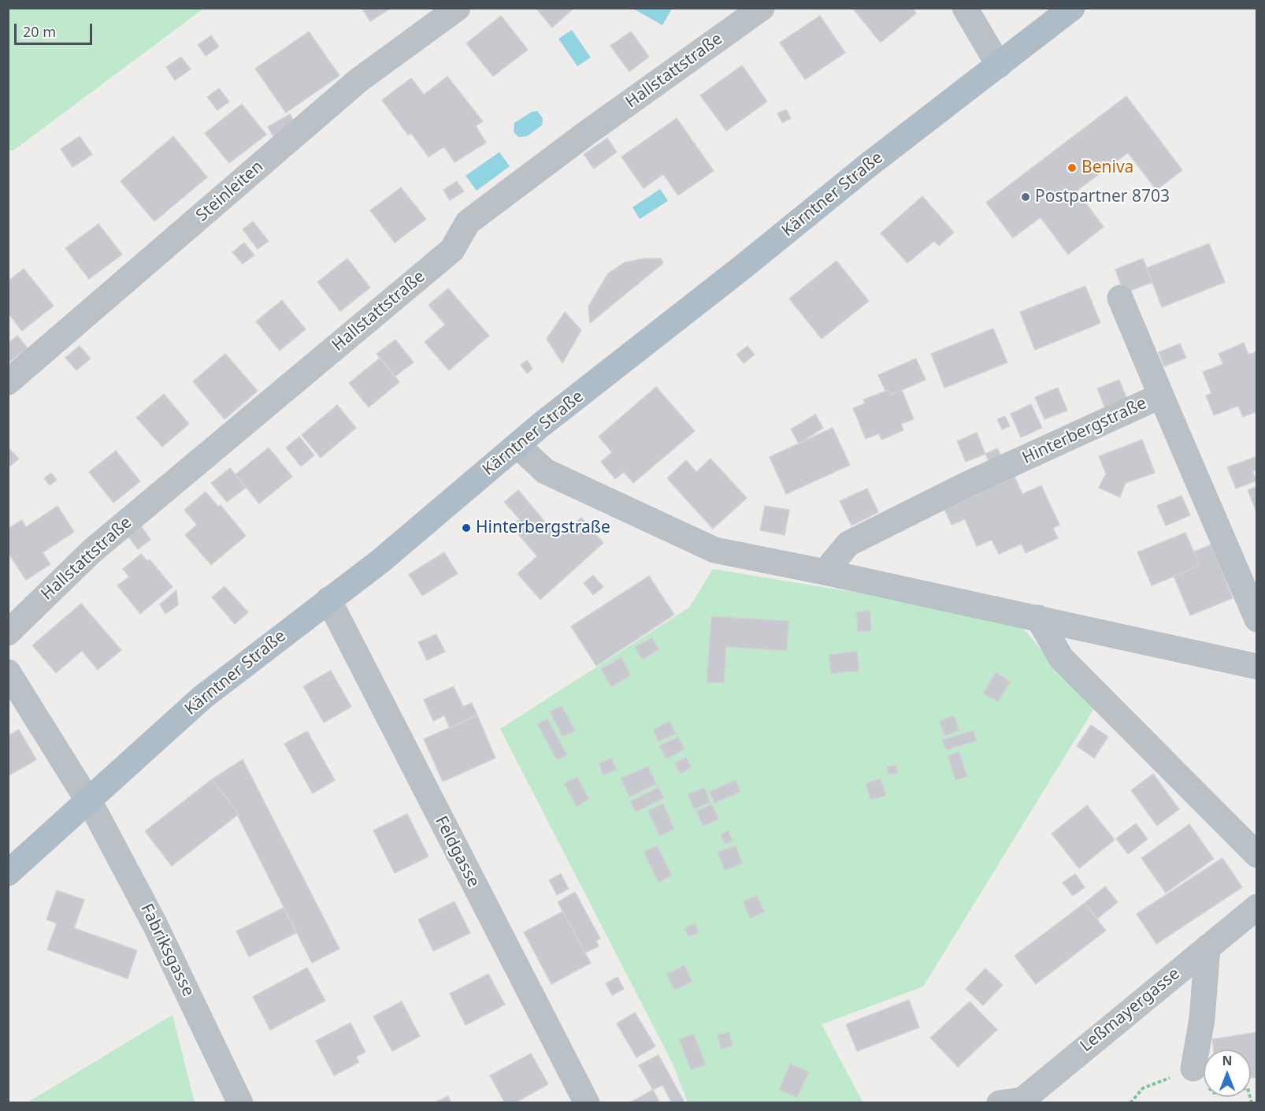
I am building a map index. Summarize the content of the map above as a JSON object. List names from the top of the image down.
{
  "streets": {
    "main road": ["Kärntner Straße"],
    "street": [
      "Hallstattstraße",
      "Steinleiten",
      "Hinterbergstraße",
      "Feldgasse",
      "Fabriksgasse",
      "Leßmayergasse"
    ]
  },
  "crossings": [
    ["Kärntner Straße", "Feldgasse"],
    ["Kärntner Straße", "Fabriksgasse"]
  ],
  "places": ["Beniva", "Postpartner 8703", "Hinterbergstraße"],
  "scale_bar": "20 m",
  "north": "top"
}
